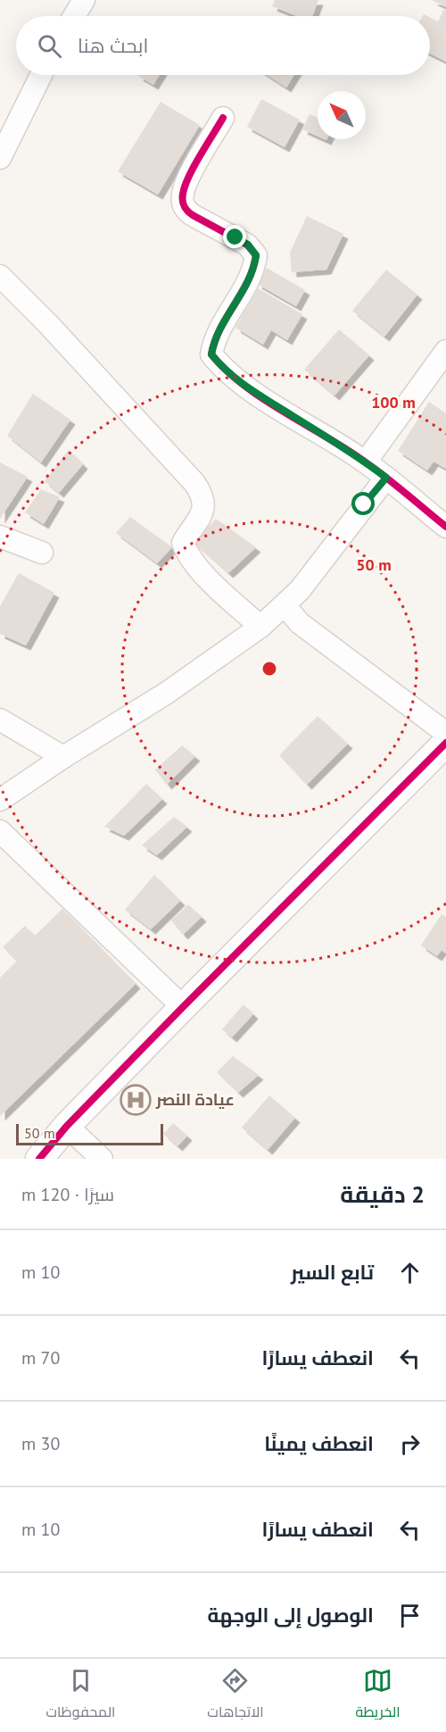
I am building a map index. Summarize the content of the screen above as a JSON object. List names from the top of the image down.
{
  "places": {
    "hospital": ["عيادة النصر"]
  },
  "scale_bar": "50 m",
  "north": "top left",
  "page": {
    "search": "ابحث هنا",
    "scale": "50 m",
    "heading": ["2 دقيقة", "سيرًا · 120 m"],
    "list": [
      ["تابع السير", "10 m"],
      ["انعطف يسارًا", "70 m"],
      ["انعطف يمينًا", "30 m"],
      ["انعطف يسارًا", "10 m"],
      "الوصول إلى الوجهة"
    ],
    "nav": ["الخريطة", "الاتجاهات", "المحفوظات"]
  },
  "rings": ["100 m", "50 m"]
}
